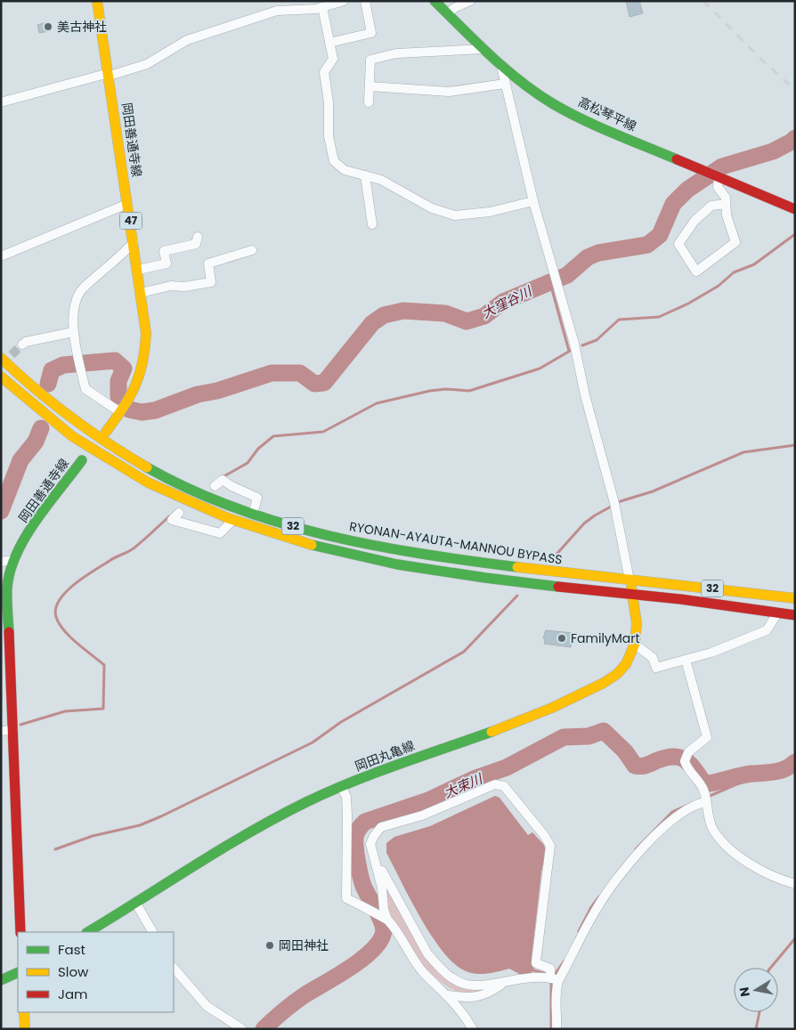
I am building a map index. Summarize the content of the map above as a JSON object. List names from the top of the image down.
{
  "streets": {
    "main road": [
      "高松琴平線",
      "岡田善通寺線",
      "47",
      "32",
      "RYONAN-AYAUTA-MANNOU BYPASS",
      "岡田丸亀線"
    ]
  },
  "water": ["大窪谷川", "大束川"],
  "places": ["美古神社", "FamilyMart", "岡田神社"],
  "legend": ["Fast", "Slow", "Jam"],
  "north": "left"
}
